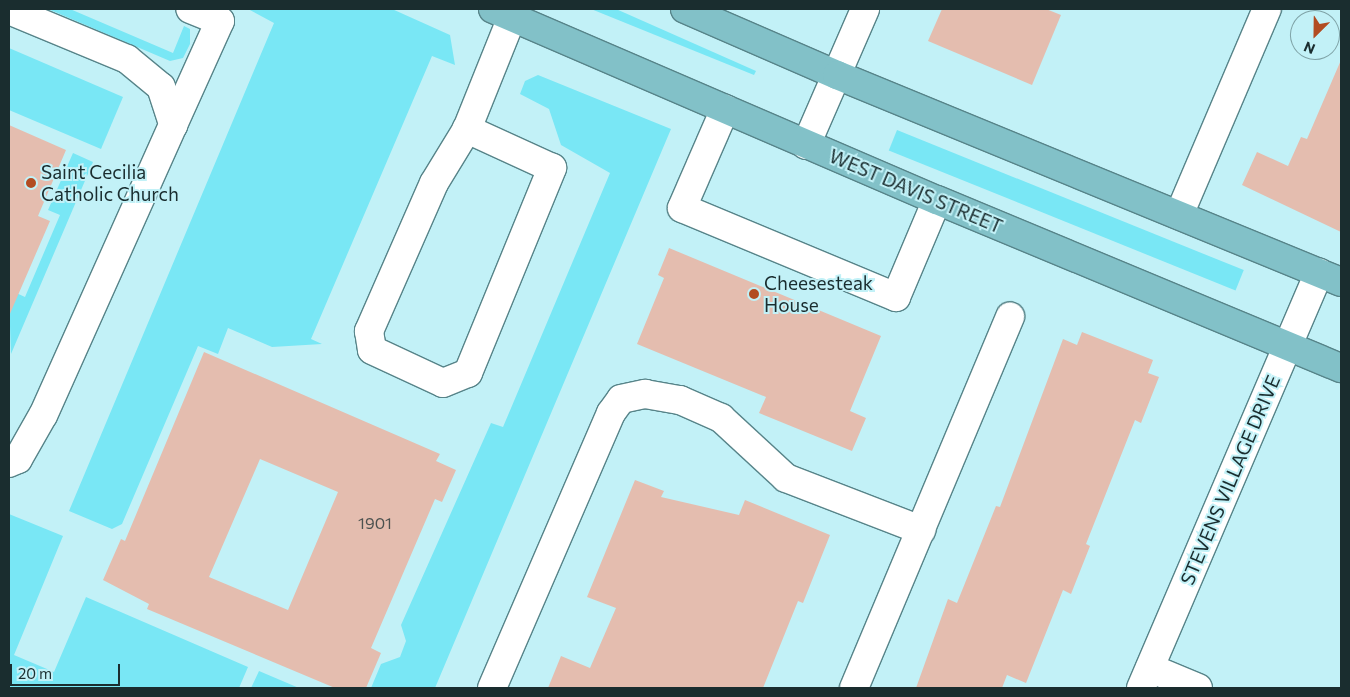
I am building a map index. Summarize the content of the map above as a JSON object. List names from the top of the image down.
{
  "streets": {
    "main road": ["WEST DAVIS STREET"],
    "street": ["STEVENS VILLAGE DRIVE"]
  },
  "crossings": [
    ["WEST DAVIS STREET", "STEVENS VILLAGE DRIVE"]
  ],
  "places": ["Saint Cecilia Catholic Church", "Cheesesteak House"],
  "house_numbers": ["1901"],
  "scale_bar": "20 m",
  "north": "bottom left"
}
